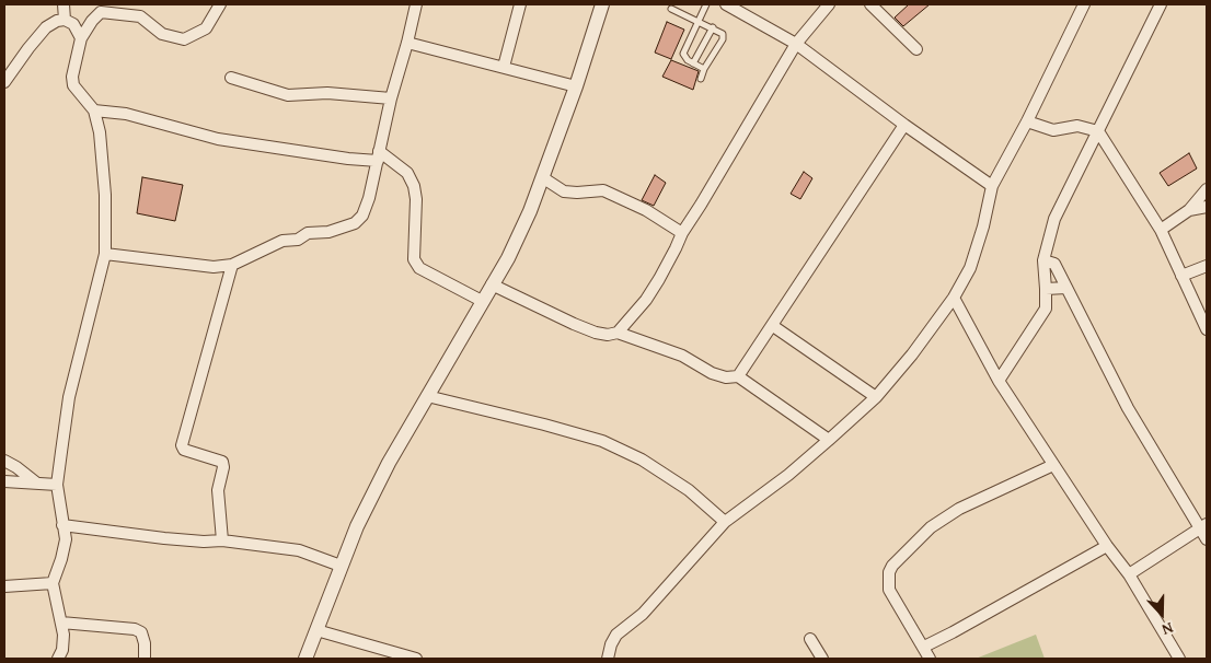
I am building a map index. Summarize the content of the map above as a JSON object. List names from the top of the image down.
{
  "north": "bottom"
}
